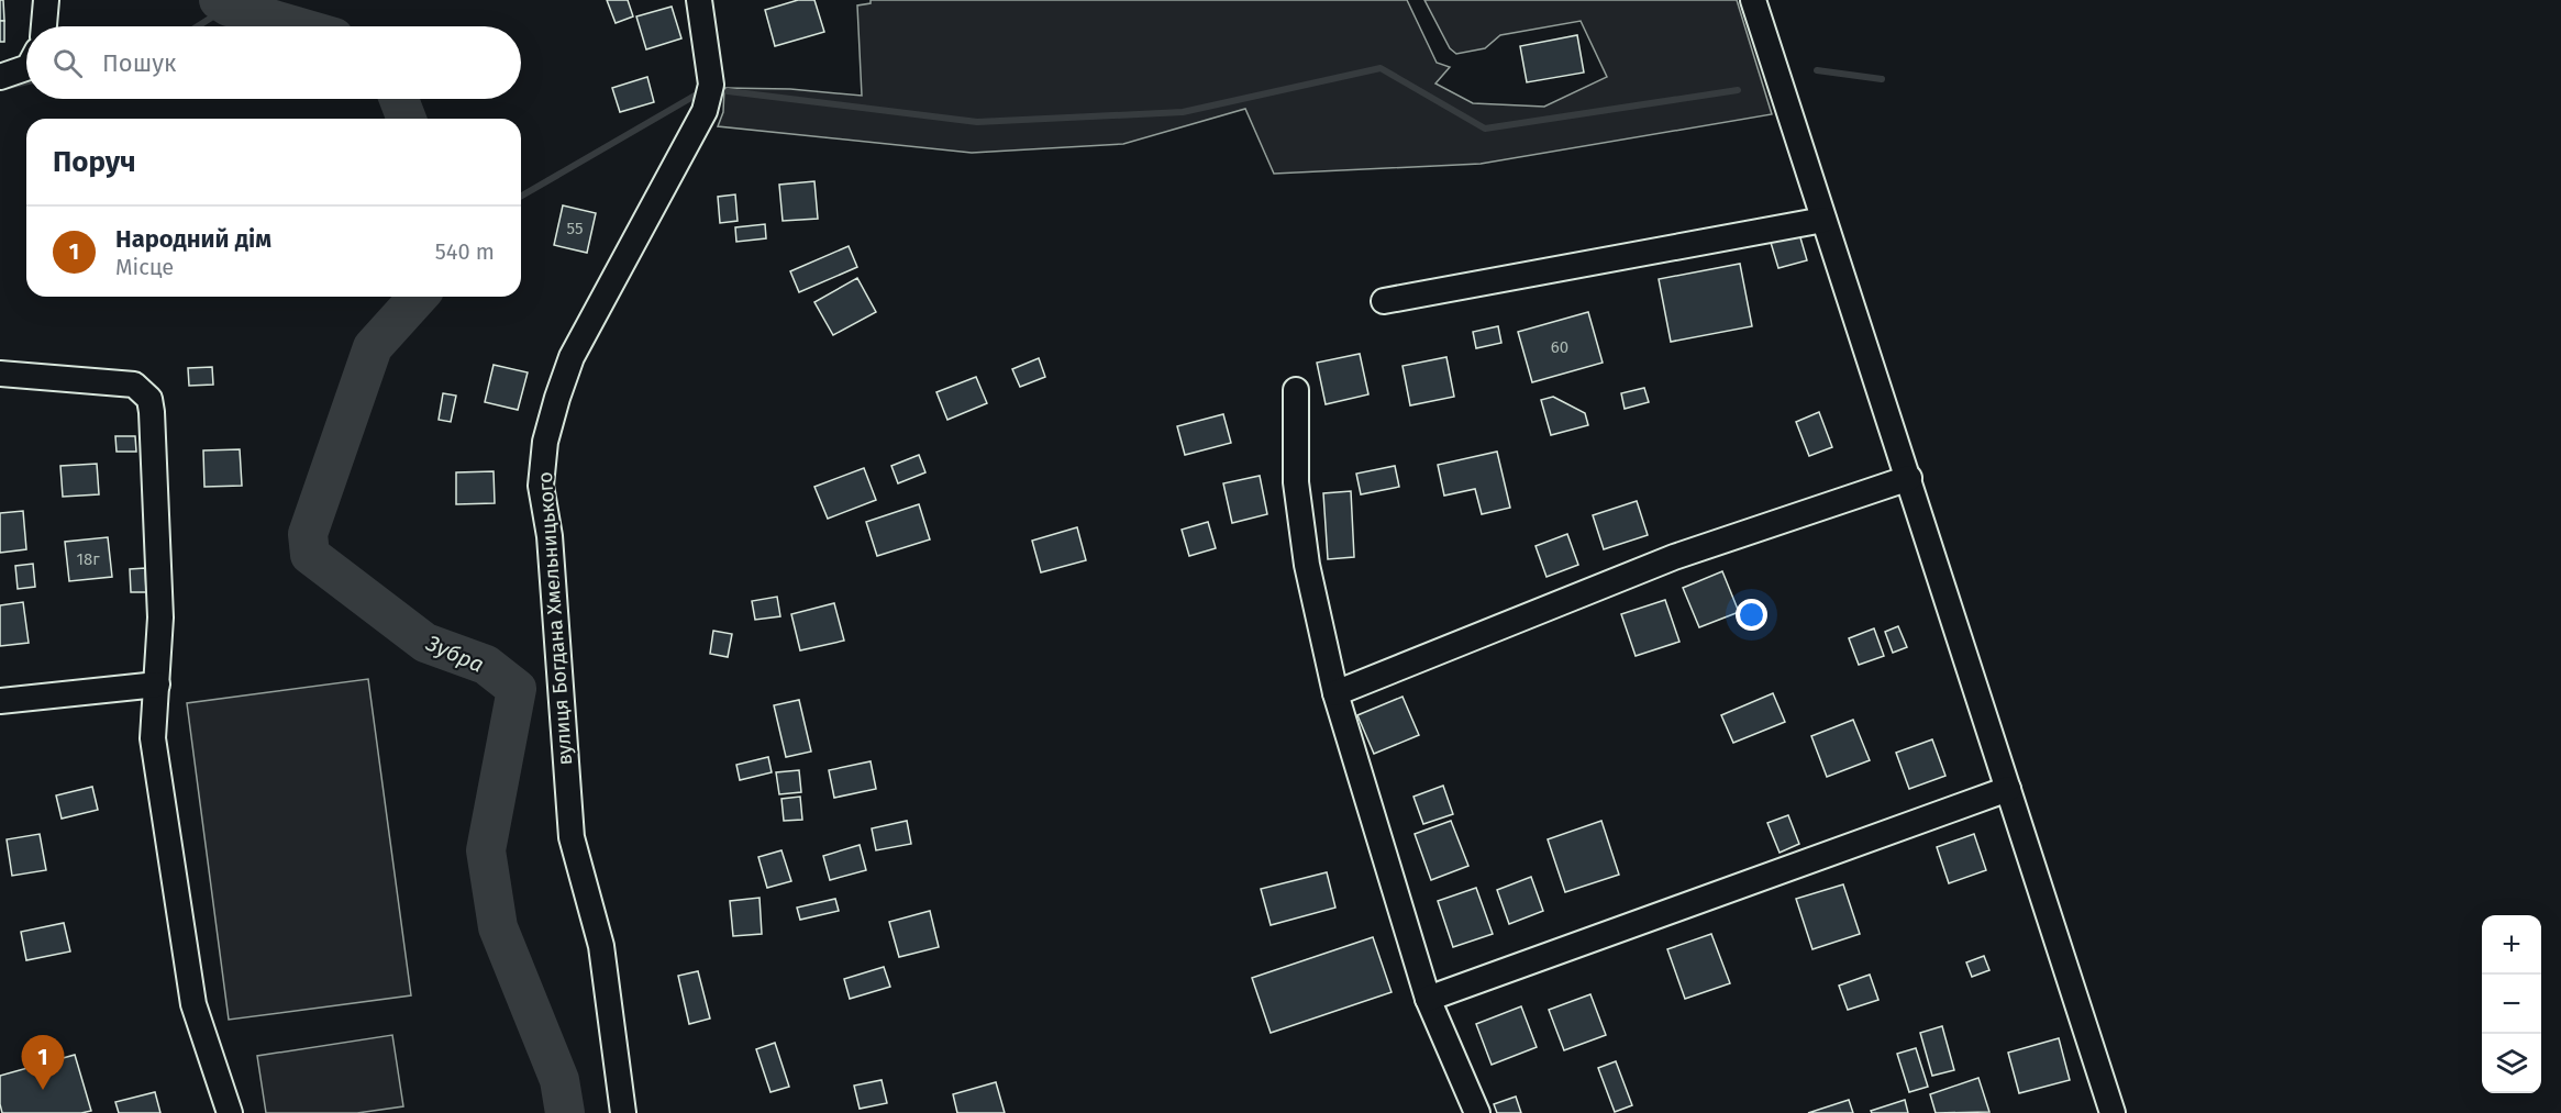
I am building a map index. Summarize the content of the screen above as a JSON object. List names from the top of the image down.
{
  "streets": {
    "street": ["вулиця Богдана Хмельницького"]
  },
  "water": ["Зубра"],
  "house_numbers": ["55", "60", "18г"],
  "page": {
    "search": "Пошук",
    "heading": "Поруч",
    "list": [
      {
        "mark": "1",
        "name": "Народний дім",
        "note": "Місце",
        "value": "540 m"
      }
    ],
    "map_buttons": ["+", "−"],
    "pins": "1"
  }
}
